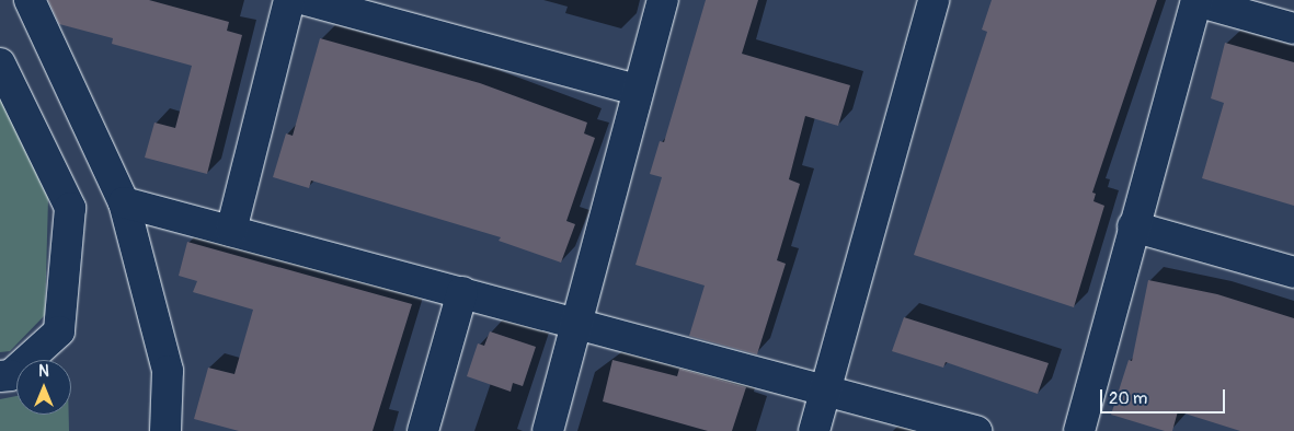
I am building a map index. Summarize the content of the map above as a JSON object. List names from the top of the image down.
{
  "scale_bar": "20 m",
  "north": "top"
}
